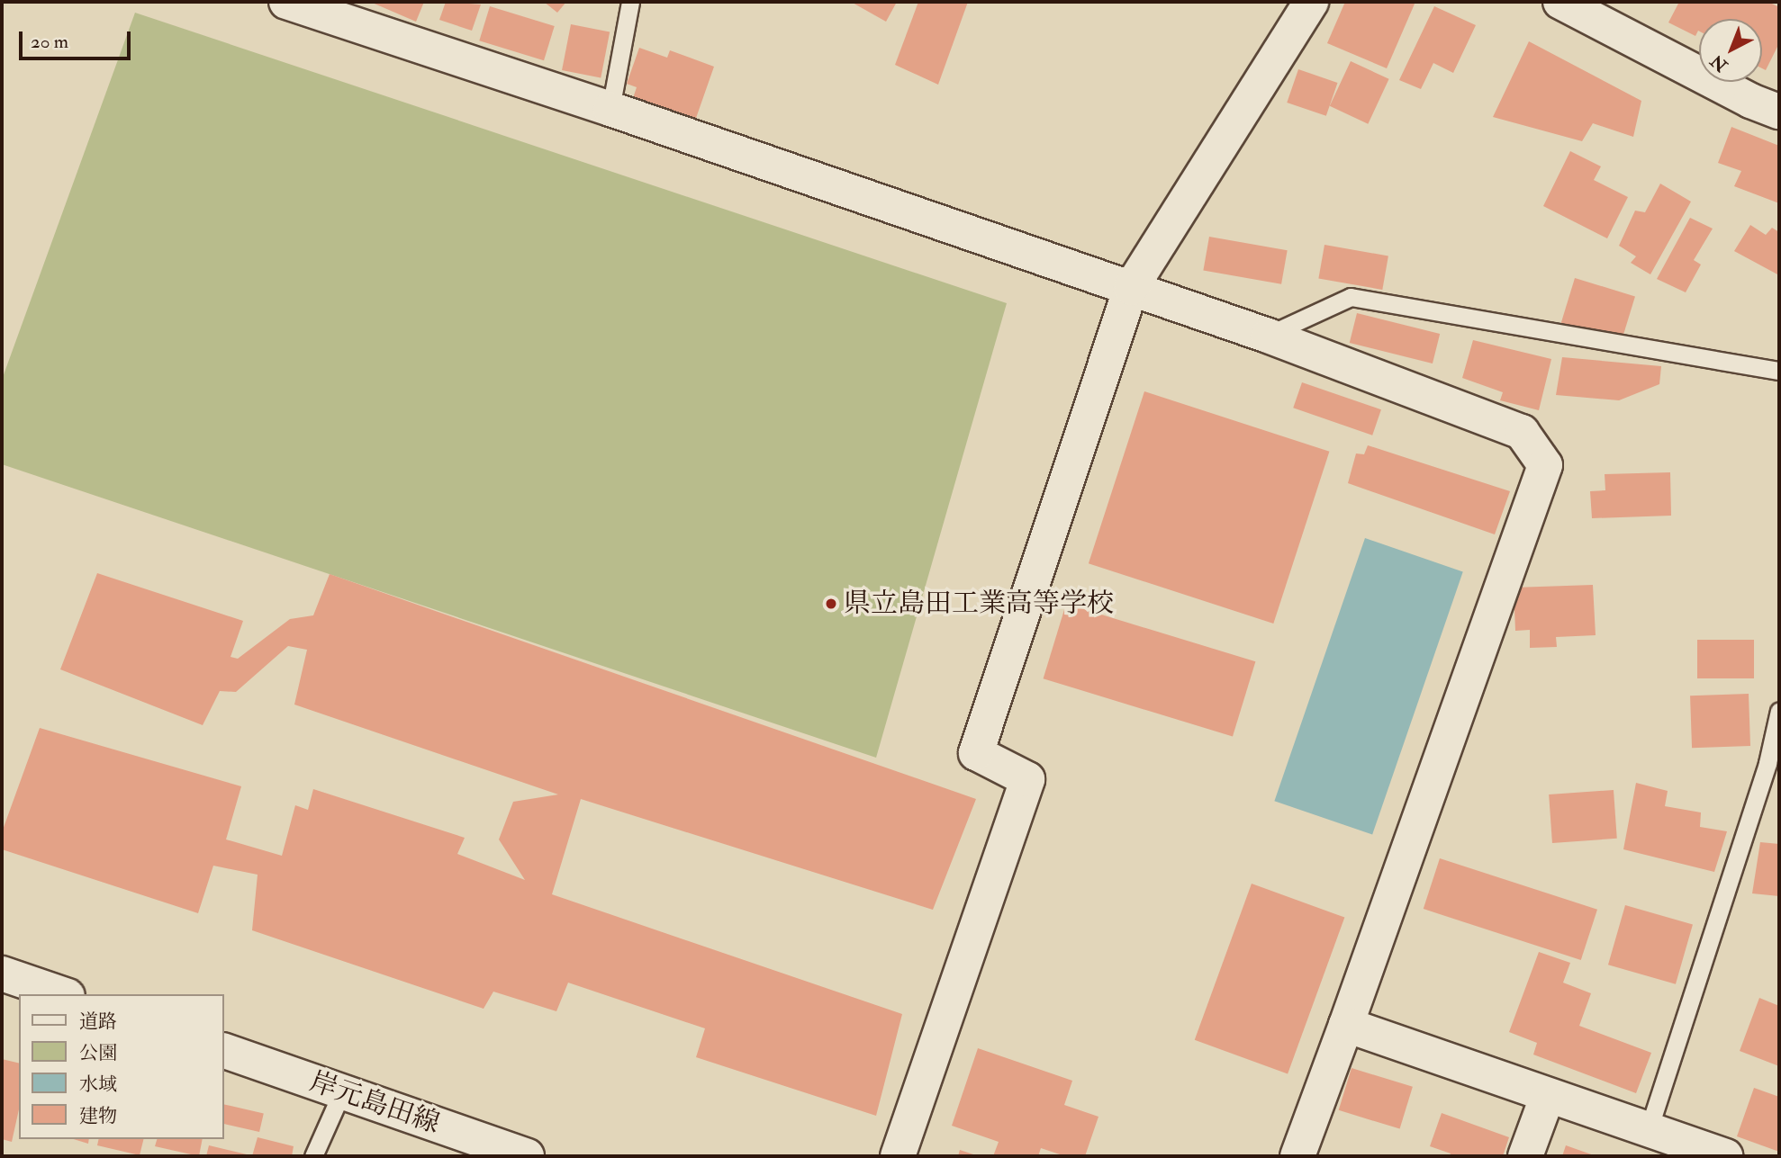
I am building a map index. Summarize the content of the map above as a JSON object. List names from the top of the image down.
{
  "streets": {
    "street": ["岸元島田線"]
  },
  "places": ["県立島田工業高等学校"],
  "legend": [
    "道路",
    "公園",
    "水域",
    "建物"
  ],
  "scale_bar": "20 m",
  "north": "bottom left"
}
